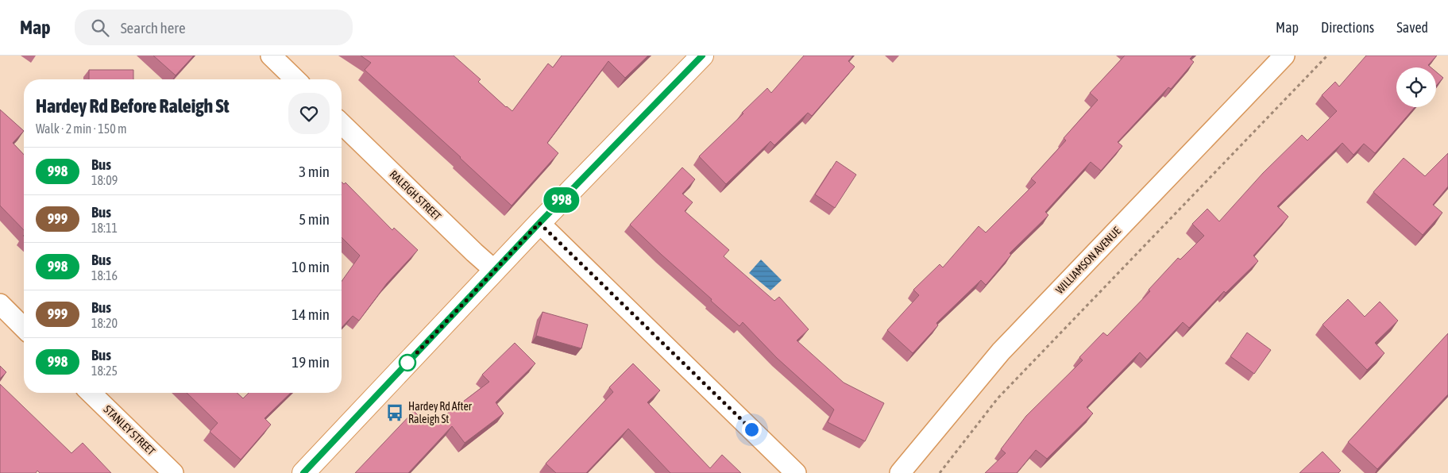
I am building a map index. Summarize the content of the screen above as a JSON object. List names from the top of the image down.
{
  "streets": {
    "street": ["RALEIGH STREET", "WILLIAMSON AVENUE", "STANLEY STREET"]
  },
  "places": {
    "bus stop": ["Hardey Rd After Raleigh St"]
  },
  "lines": ["bus line 998"],
  "page": {
    "header": "Map",
    "search": "Search here",
    "nav": ["Map", "Directions", "Saved"],
    "on_map": "998",
    "heading": ["Hardey Rd Before Raleigh St", "Walk · 2 min · 150 m"],
    "list": [
      {
        "mark": "998",
        "name": "Bus",
        "note": "18:09",
        "value": "3 min"
      },
      {
        "mark": "999",
        "name": "Bus",
        "note": "18:11",
        "value": "5 min"
      },
      {
        "mark": "998",
        "name": "Bus",
        "note": "18:16",
        "value": "10 min"
      },
      {
        "mark": "999",
        "name": "Bus",
        "note": "18:20",
        "value": "14 min"
      },
      {
        "mark": "998",
        "name": "Bus",
        "note": "18:25",
        "value": "19 min"
      }
    ]
  }
}
